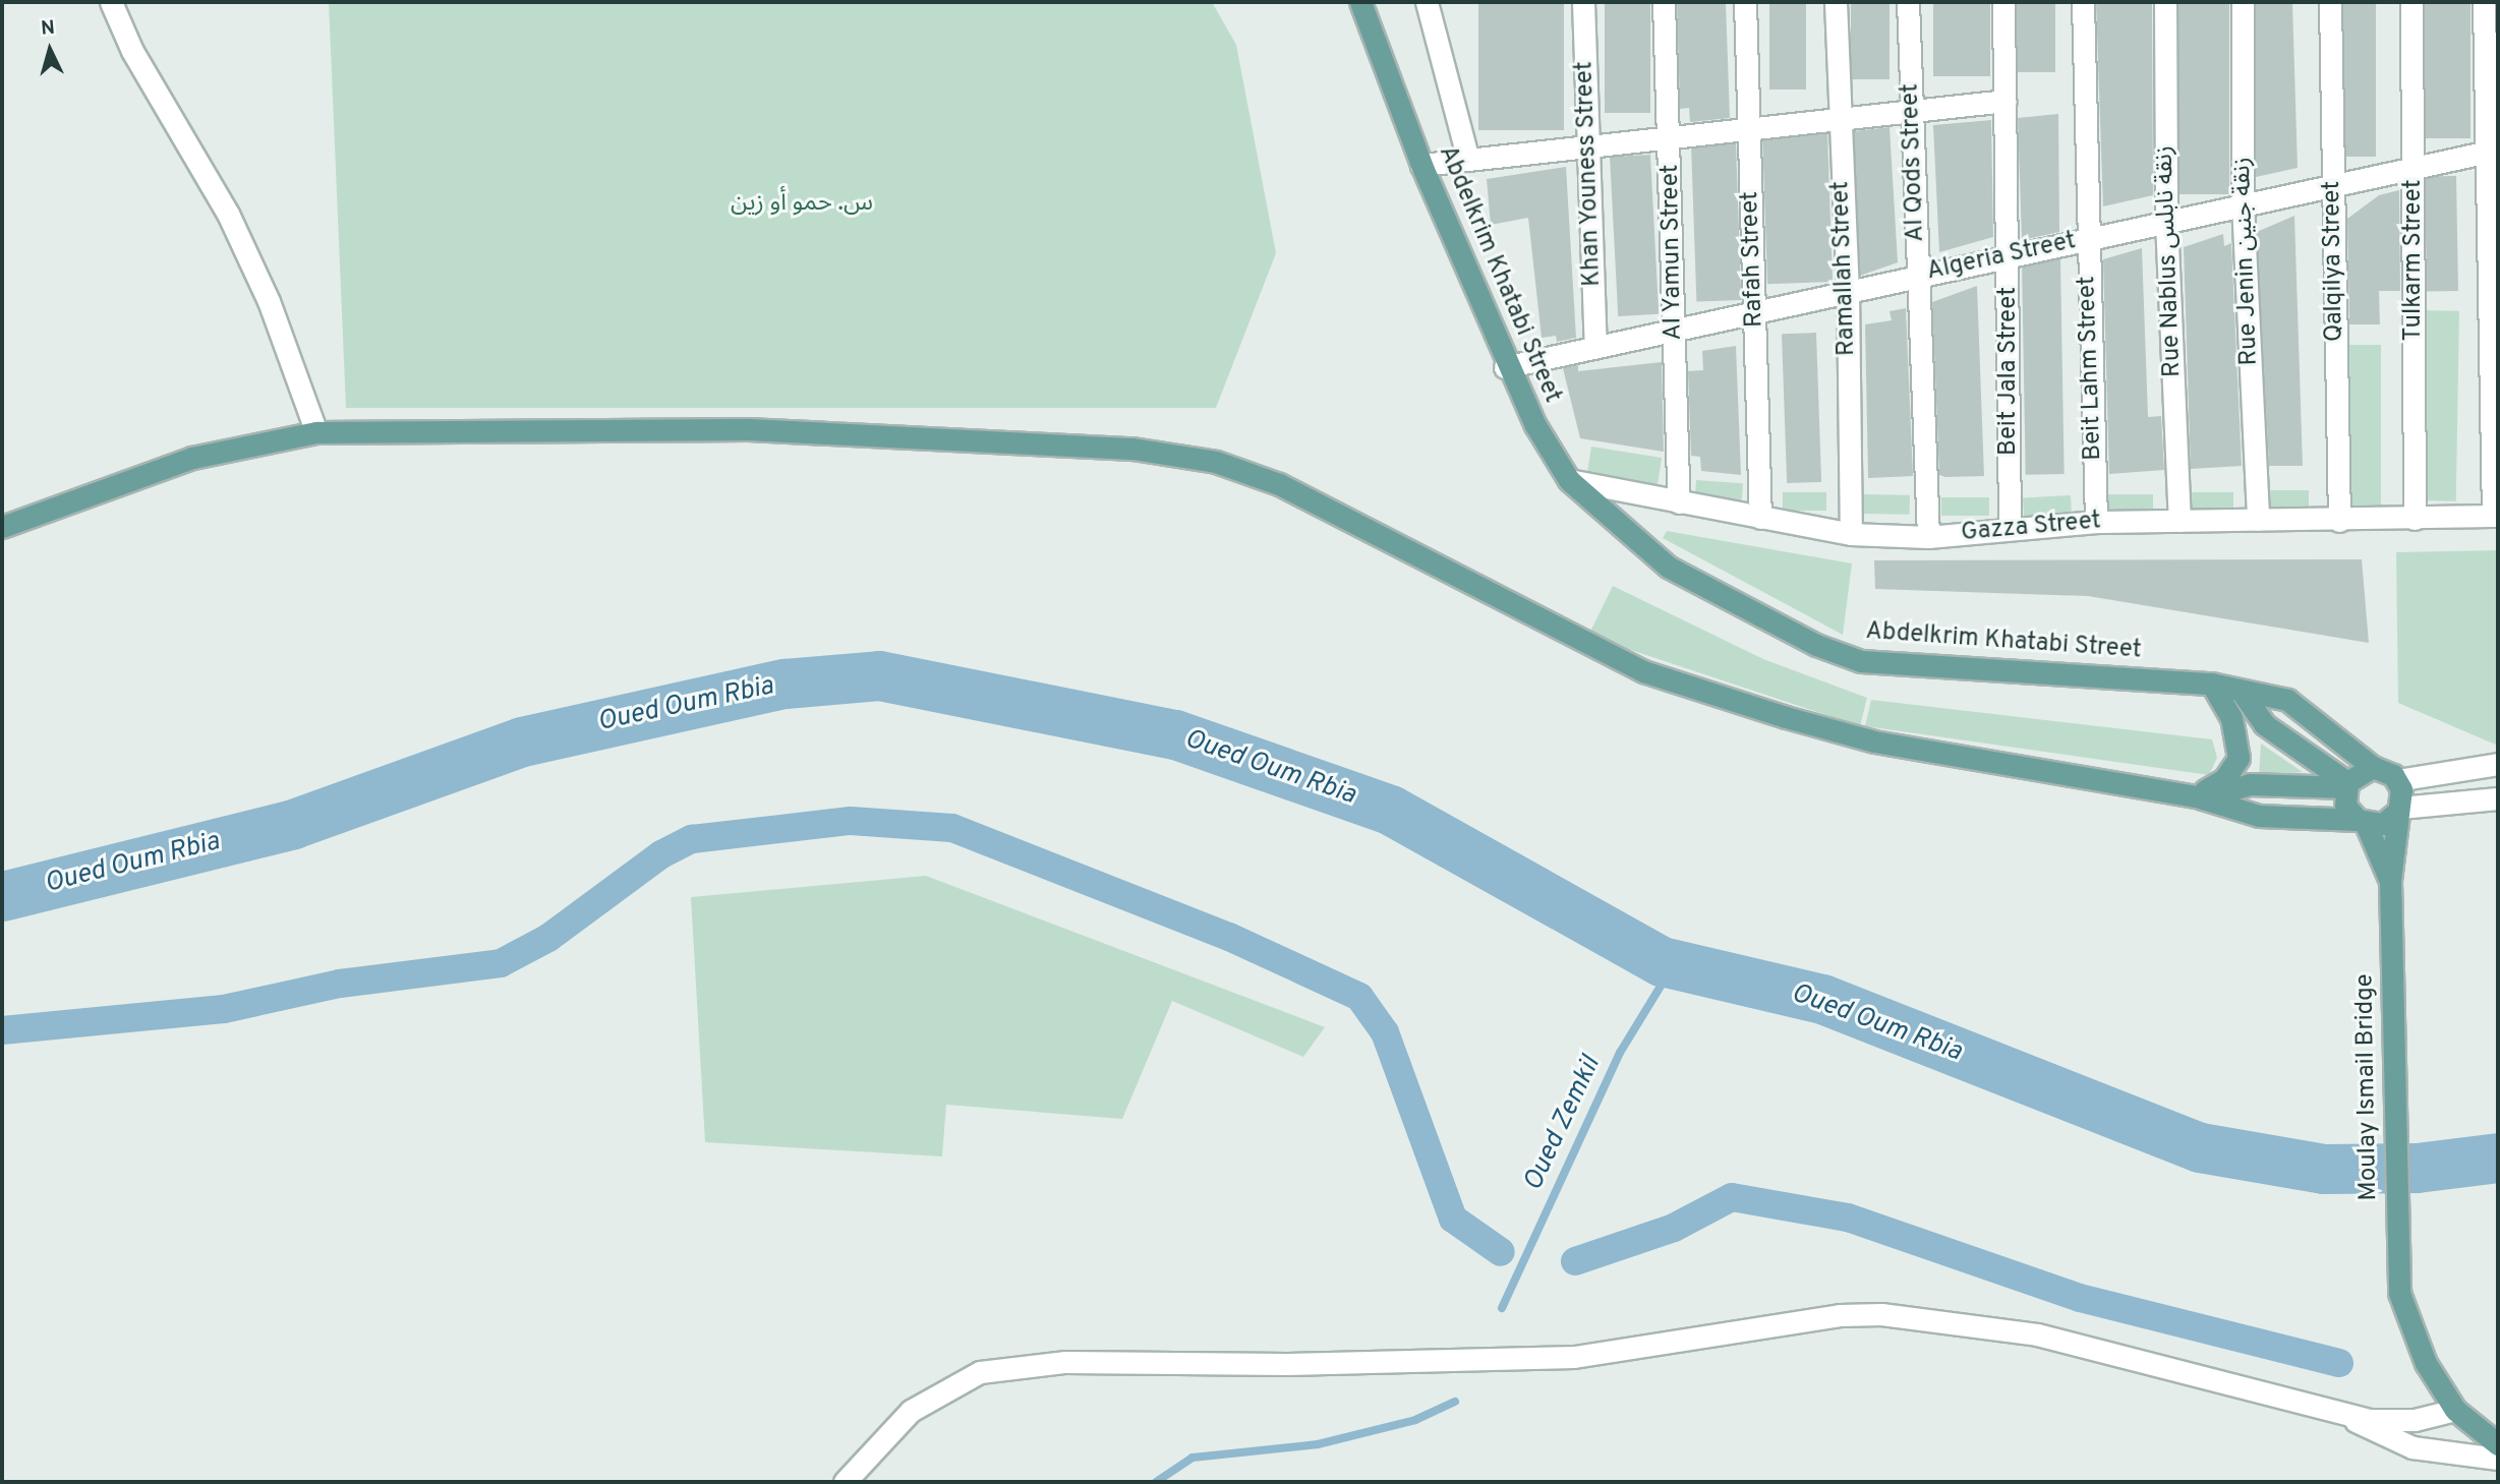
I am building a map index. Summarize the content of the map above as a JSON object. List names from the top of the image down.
{
  "streets": {
    "main road": ["Abdelkrim Khatabi Street", "Moulay Ismail Bridge"],
    "street": [
      "Al Qods Street",
      "Khan Youness Street",
      "Al Yamun Street",
      "Algeria Street",
      "Rafah Street",
      "Tulkarm Street",
      "Rue Nablus زنقة نابلس",
      "Rue Jenin زنقة جنين",
      "Qalqilya Street",
      "Ramallah Street",
      "Beit Lahm Street",
      "Beit Jala Street",
      "Gazza Street"
    ]
  },
  "crossings": [
    ["Al Qods Street", "Algeria Street"],
    ["Al Qods Street", "Gazza Street"],
    ["Khan Youness Street", "Algeria Street"],
    ["Al Yamun Street", "Algeria Street"],
    ["Al Yamun Street", "Gazza Street"],
    ["Algeria Street", "Rafah Street"],
    ["Algeria Street", "Tulkarm Street"],
    ["Algeria Street", "Rue Nablus زنقة نابلس"],
    ["Algeria Street", "Rue Jenin زنقة جنين"],
    ["Algeria Street", "Qalqilya Street"],
    ["Algeria Street", "Ramallah Street"],
    ["Algeria Street", "Abdelkrim Khatabi Street"],
    ["Algeria Street", "Beit Lahm Street"],
    ["Algeria Street", "Beit Jala Street"],
    ["Rafah Street", "Gazza Street"],
    ["Tulkarm Street", "Gazza Street"],
    ["Rue Nablus زنقة نابلس", "Gazza Street"],
    ["Rue Jenin زنقة جنين", "Gazza Street"],
    ["Qalqilya Street", "Gazza Street"],
    ["Ramallah Street", "Gazza Street"],
    ["Abdelkrim Khatabi Street", "Gazza Street"],
    ["Beit Lahm Street", "Gazza Street"],
    ["Beit Jala Street", "Gazza Street"]
  ],
  "water": ["Oued Oum Rbia", "Oued Zemkil"],
  "parks": ["س. حمو أو زين"],
  "north": "top"
}
